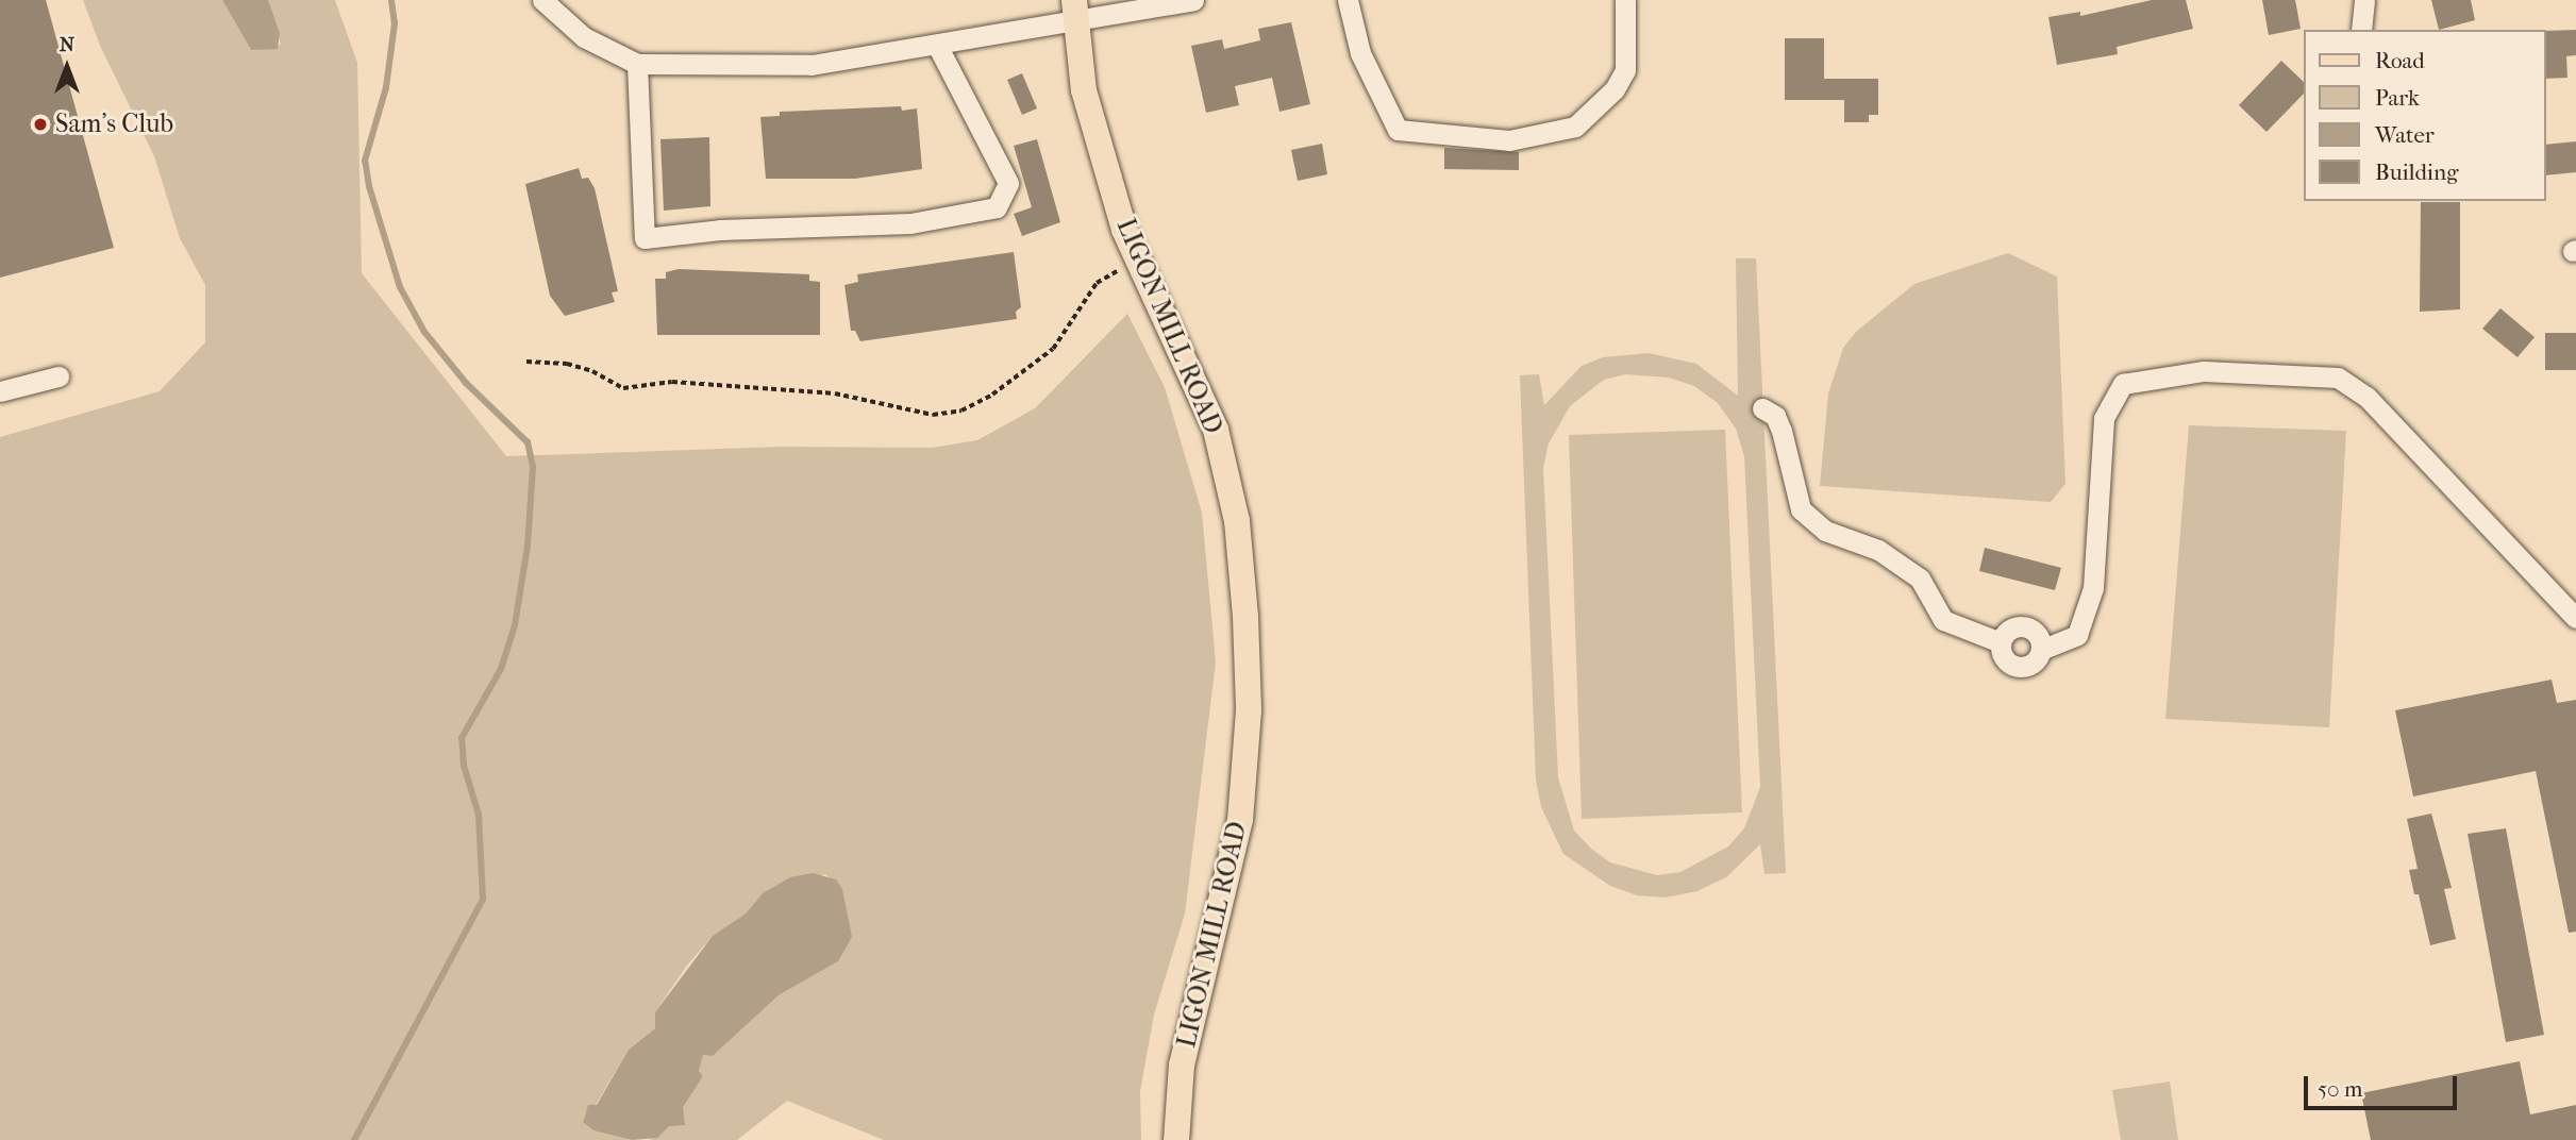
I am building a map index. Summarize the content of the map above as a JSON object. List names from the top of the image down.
{
  "streets": {
    "main road": ["LIGON MILL ROAD"]
  },
  "places": ["Sam's Club"],
  "legend": [
    "Road",
    "Park",
    "Water",
    "Building"
  ],
  "scale_bar": "50 m",
  "north": "top"
}
